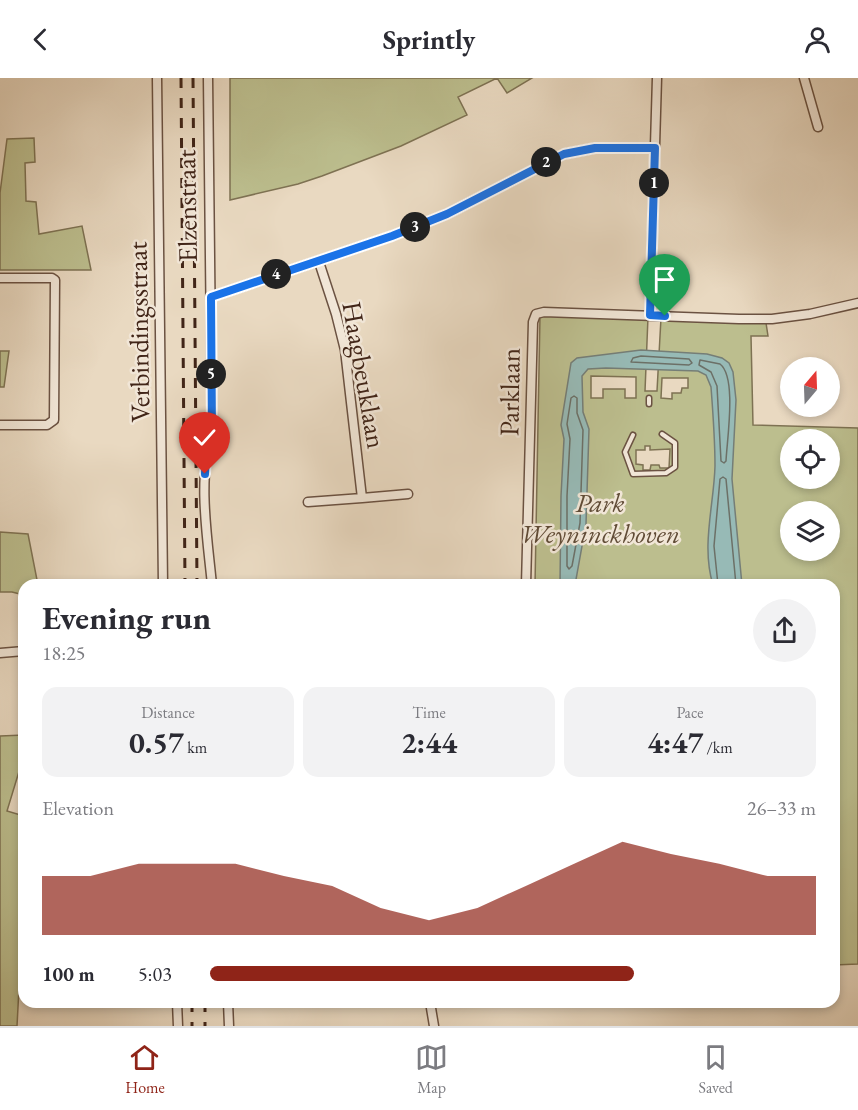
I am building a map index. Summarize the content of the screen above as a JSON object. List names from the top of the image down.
{
  "streets": {
    "street": [
      "Elzenstraat",
      "Verbindingsstraat",
      "Haagbeuklaan",
      "Parklaan"
    ]
  },
  "parks": ["Park Weyninckhoven"],
  "north": "top",
  "page": {
    "header": "Sprintly",
    "pins": [
      "2",
      "1",
      "3",
      "4",
      "5"
    ],
    "heading": ["Evening run", "18:25"],
    "stats": [
      ["Distance", "0.57 km"],
      ["Time", "2:44"],
      ["Pace", "4:47 /km"]
    ],
    "chart": ["Elevation", "26–33 m"],
    "list": [
      {
        "name": "100 m",
        "note": "5:03"
      }
    ],
    "tabs": ["Home", "Map", "Saved"]
  }
}
